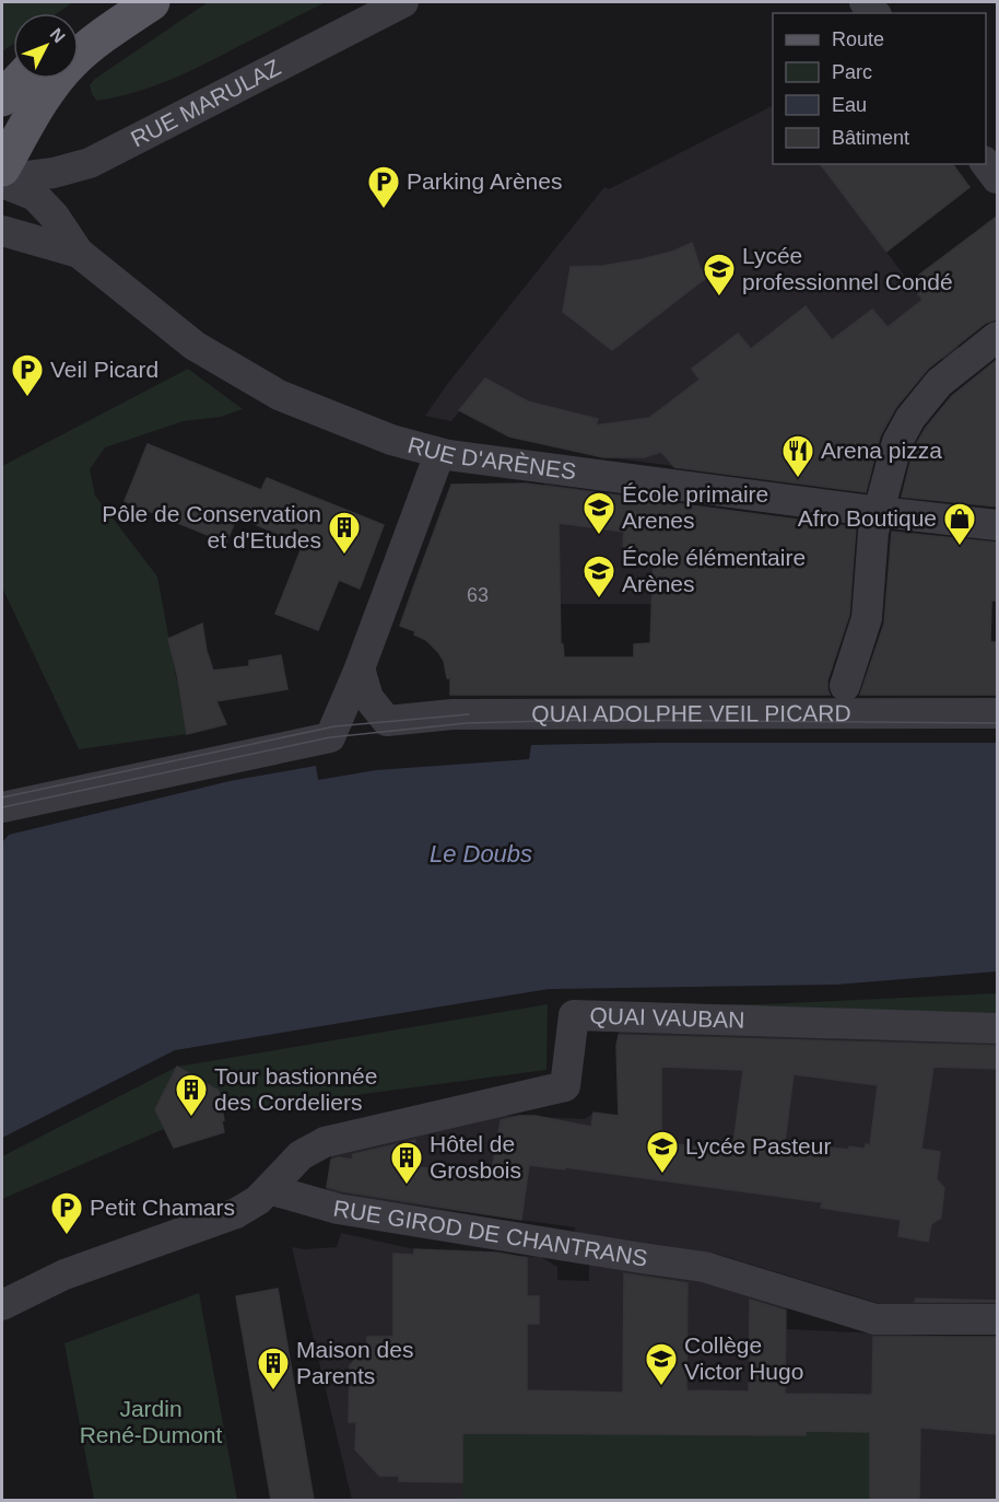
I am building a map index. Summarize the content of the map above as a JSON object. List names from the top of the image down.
{
  "streets": {
    "street": [
      "RUE MARULAZ",
      "RUE D'ARÈNES",
      "QUAI ADOLPHE VEIL PICARD",
      "QUAI VAUBAN",
      "RUE GIROD DE CHANTRANS"
    ]
  },
  "crossings": [
    ["RUE MARULAZ", "RUE D'ARÈNES"],
    ["QUAI VAUBAN", "RUE GIROD DE CHANTRANS"]
  ],
  "water": ["Le Doubs"],
  "parks": ["Jardin René-Dumont"],
  "places": {
    "parking": ["Parking Arènes", "Veil Picard", "Petit Chamars"],
    "school or university": [
      "Lycée professionnel Condé",
      "École primaire Arenes",
      "École élémentaire Arènes",
      "Lycée Pasteur",
      "Collège Victor Hugo"
    ],
    "restaurant": ["Arena pizza"],
    "shop": ["Afro Boutique"],
    "building": [
      "Pôle de Conservation et d'Etudes",
      "Tour bastionnée des Cordeliers",
      "Hôtel de Grosbois",
      "Maison des Parents"
    ]
  },
  "house_numbers": ["63"],
  "legend": [
    "Route",
    "Parc",
    "Eau",
    "Bâtiment"
  ],
  "north": "top right"
}
